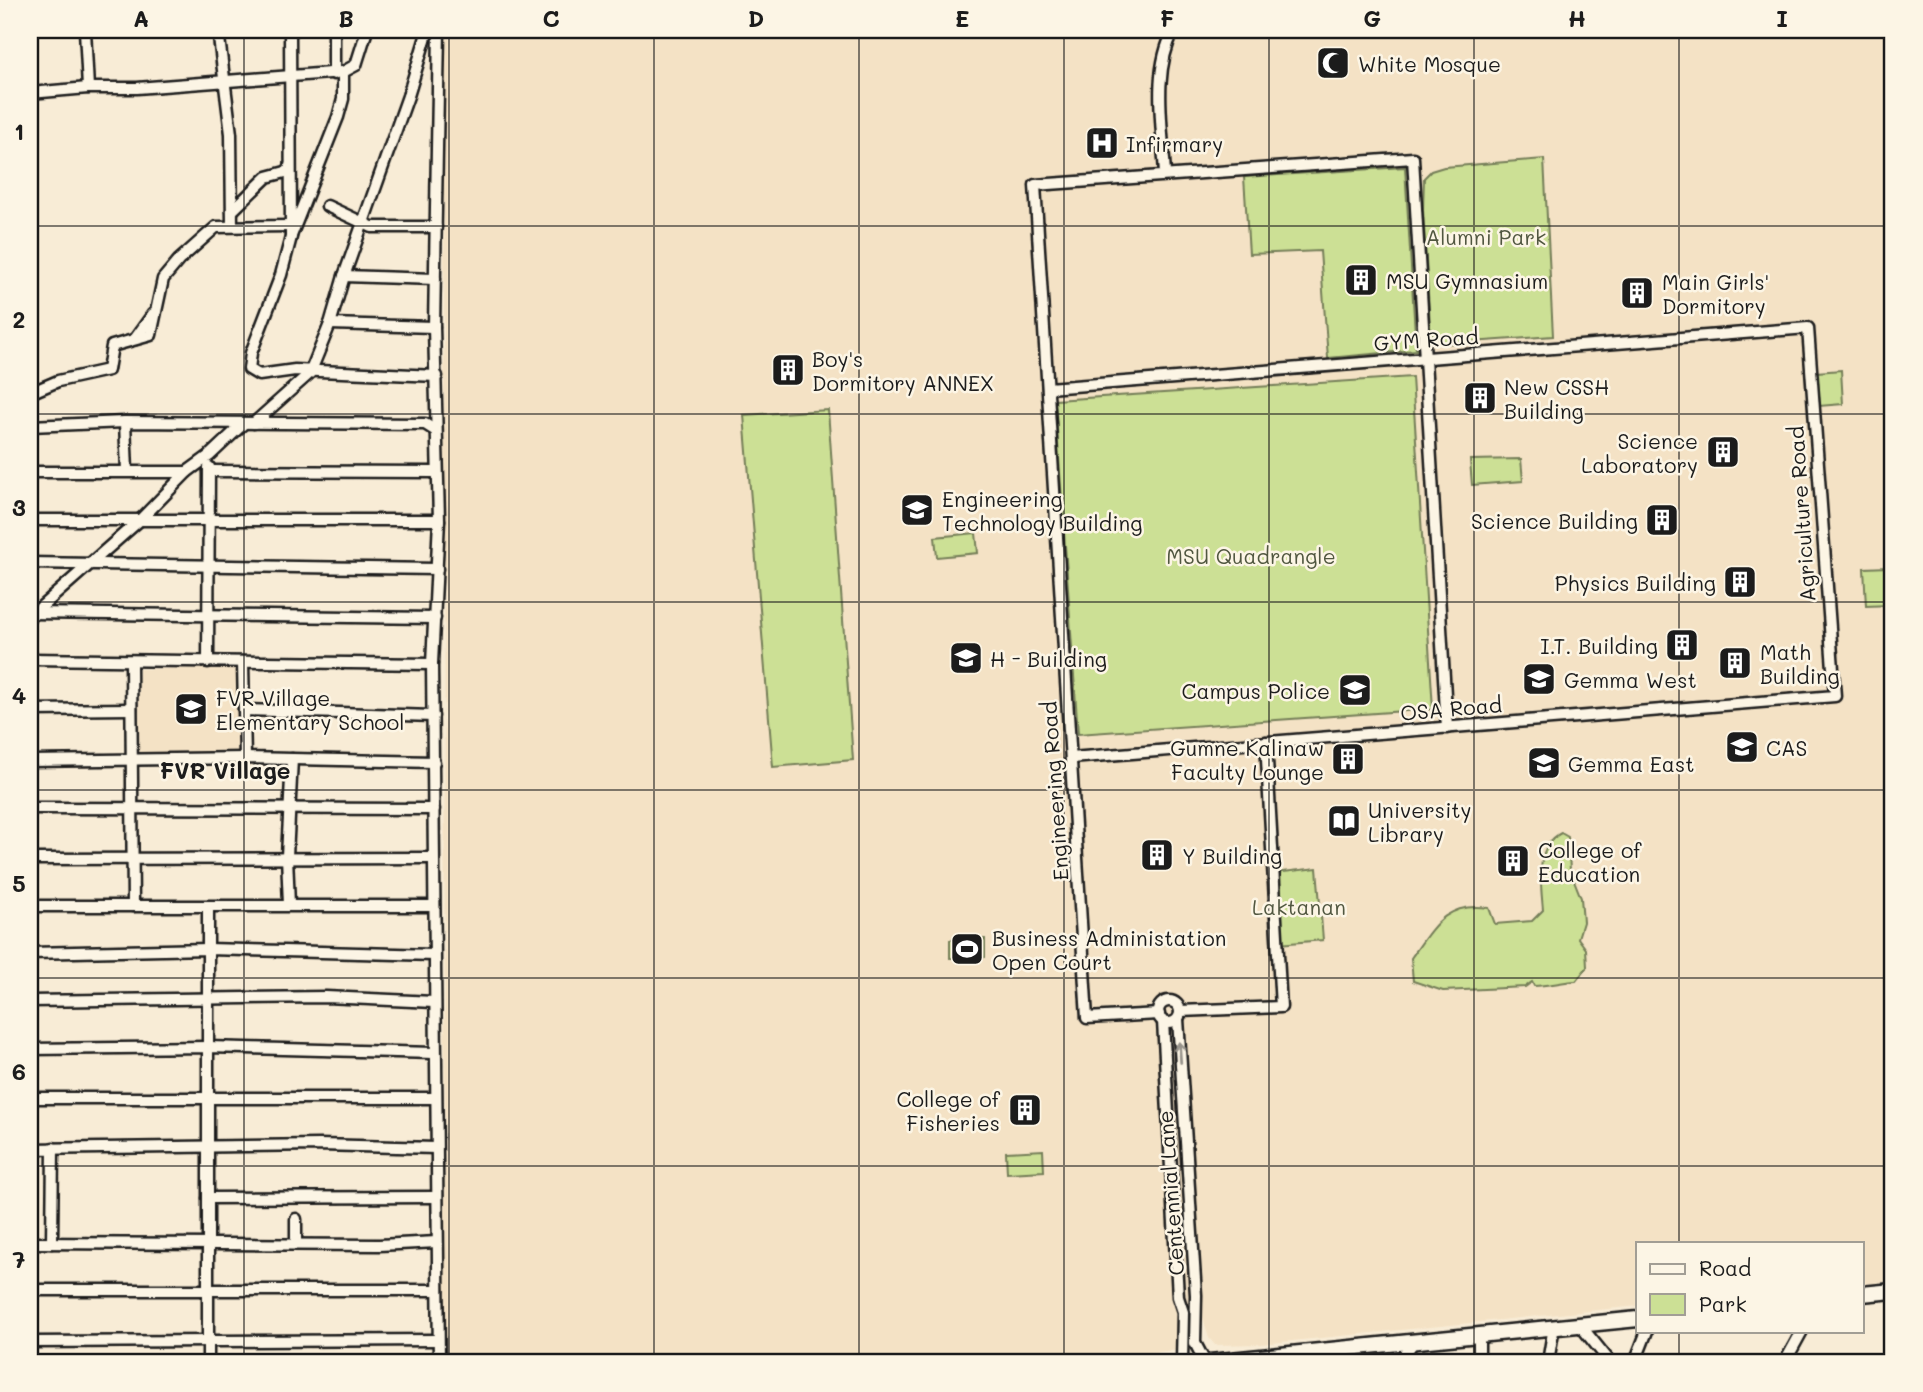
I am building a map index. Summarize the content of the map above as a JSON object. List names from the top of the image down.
{
  "streets": {
    "street": [
      "GYM Road",
      "Agriculture Road",
      "OSA Road",
      "Engineering Road",
      "Centennial Lane"
    ]
  },
  "crossings": [
    ["GYM Road", "Agriculture Road"],
    ["GYM Road", "Engineering Road"],
    ["Agriculture Road", "OSA Road"],
    ["OSA Road", "Engineering Road"],
    ["Engineering Road", "Centennial Lane"]
  ],
  "districts": ["FVR Village"],
  "parks": ["Alumni Park", "MSU Quadrangle", "Laktanan"],
  "places": {
    "mosque": ["White Mosque"],
    "hospital": ["Infirmary"],
    "building": [
      "MSU Gymnasium",
      "Main Girls' Dormitory",
      "Boy's Dormitory ANNEX",
      "New CSSH Building",
      "Science Laboratory",
      "Science Building",
      "Physics Building",
      "I.T. Building",
      "Math Building",
      "Gumne Kalinaw Faculty Lounge",
      "Y Building",
      "College of Education",
      "College of Fisheries"
    ],
    "school or university": [
      "Engineering Technology Building",
      "H - Building",
      "Gemma West",
      "Campus Police",
      "FVR Village Elementary School",
      "CAS",
      "Gemma East"
    ],
    "library": ["University Library"],
    "sports": ["Business Administation Open Court"]
  },
  "legend": ["Road", "Park"],
  "grid": {
    "columns": [
      "A",
      "B",
      "C",
      "D",
      "E",
      "F",
      "G",
      "H",
      "I"
    ],
    "rows": [
      "1",
      "2",
      "3",
      "4",
      "5",
      "6",
      "7"
    ]
  }
}
